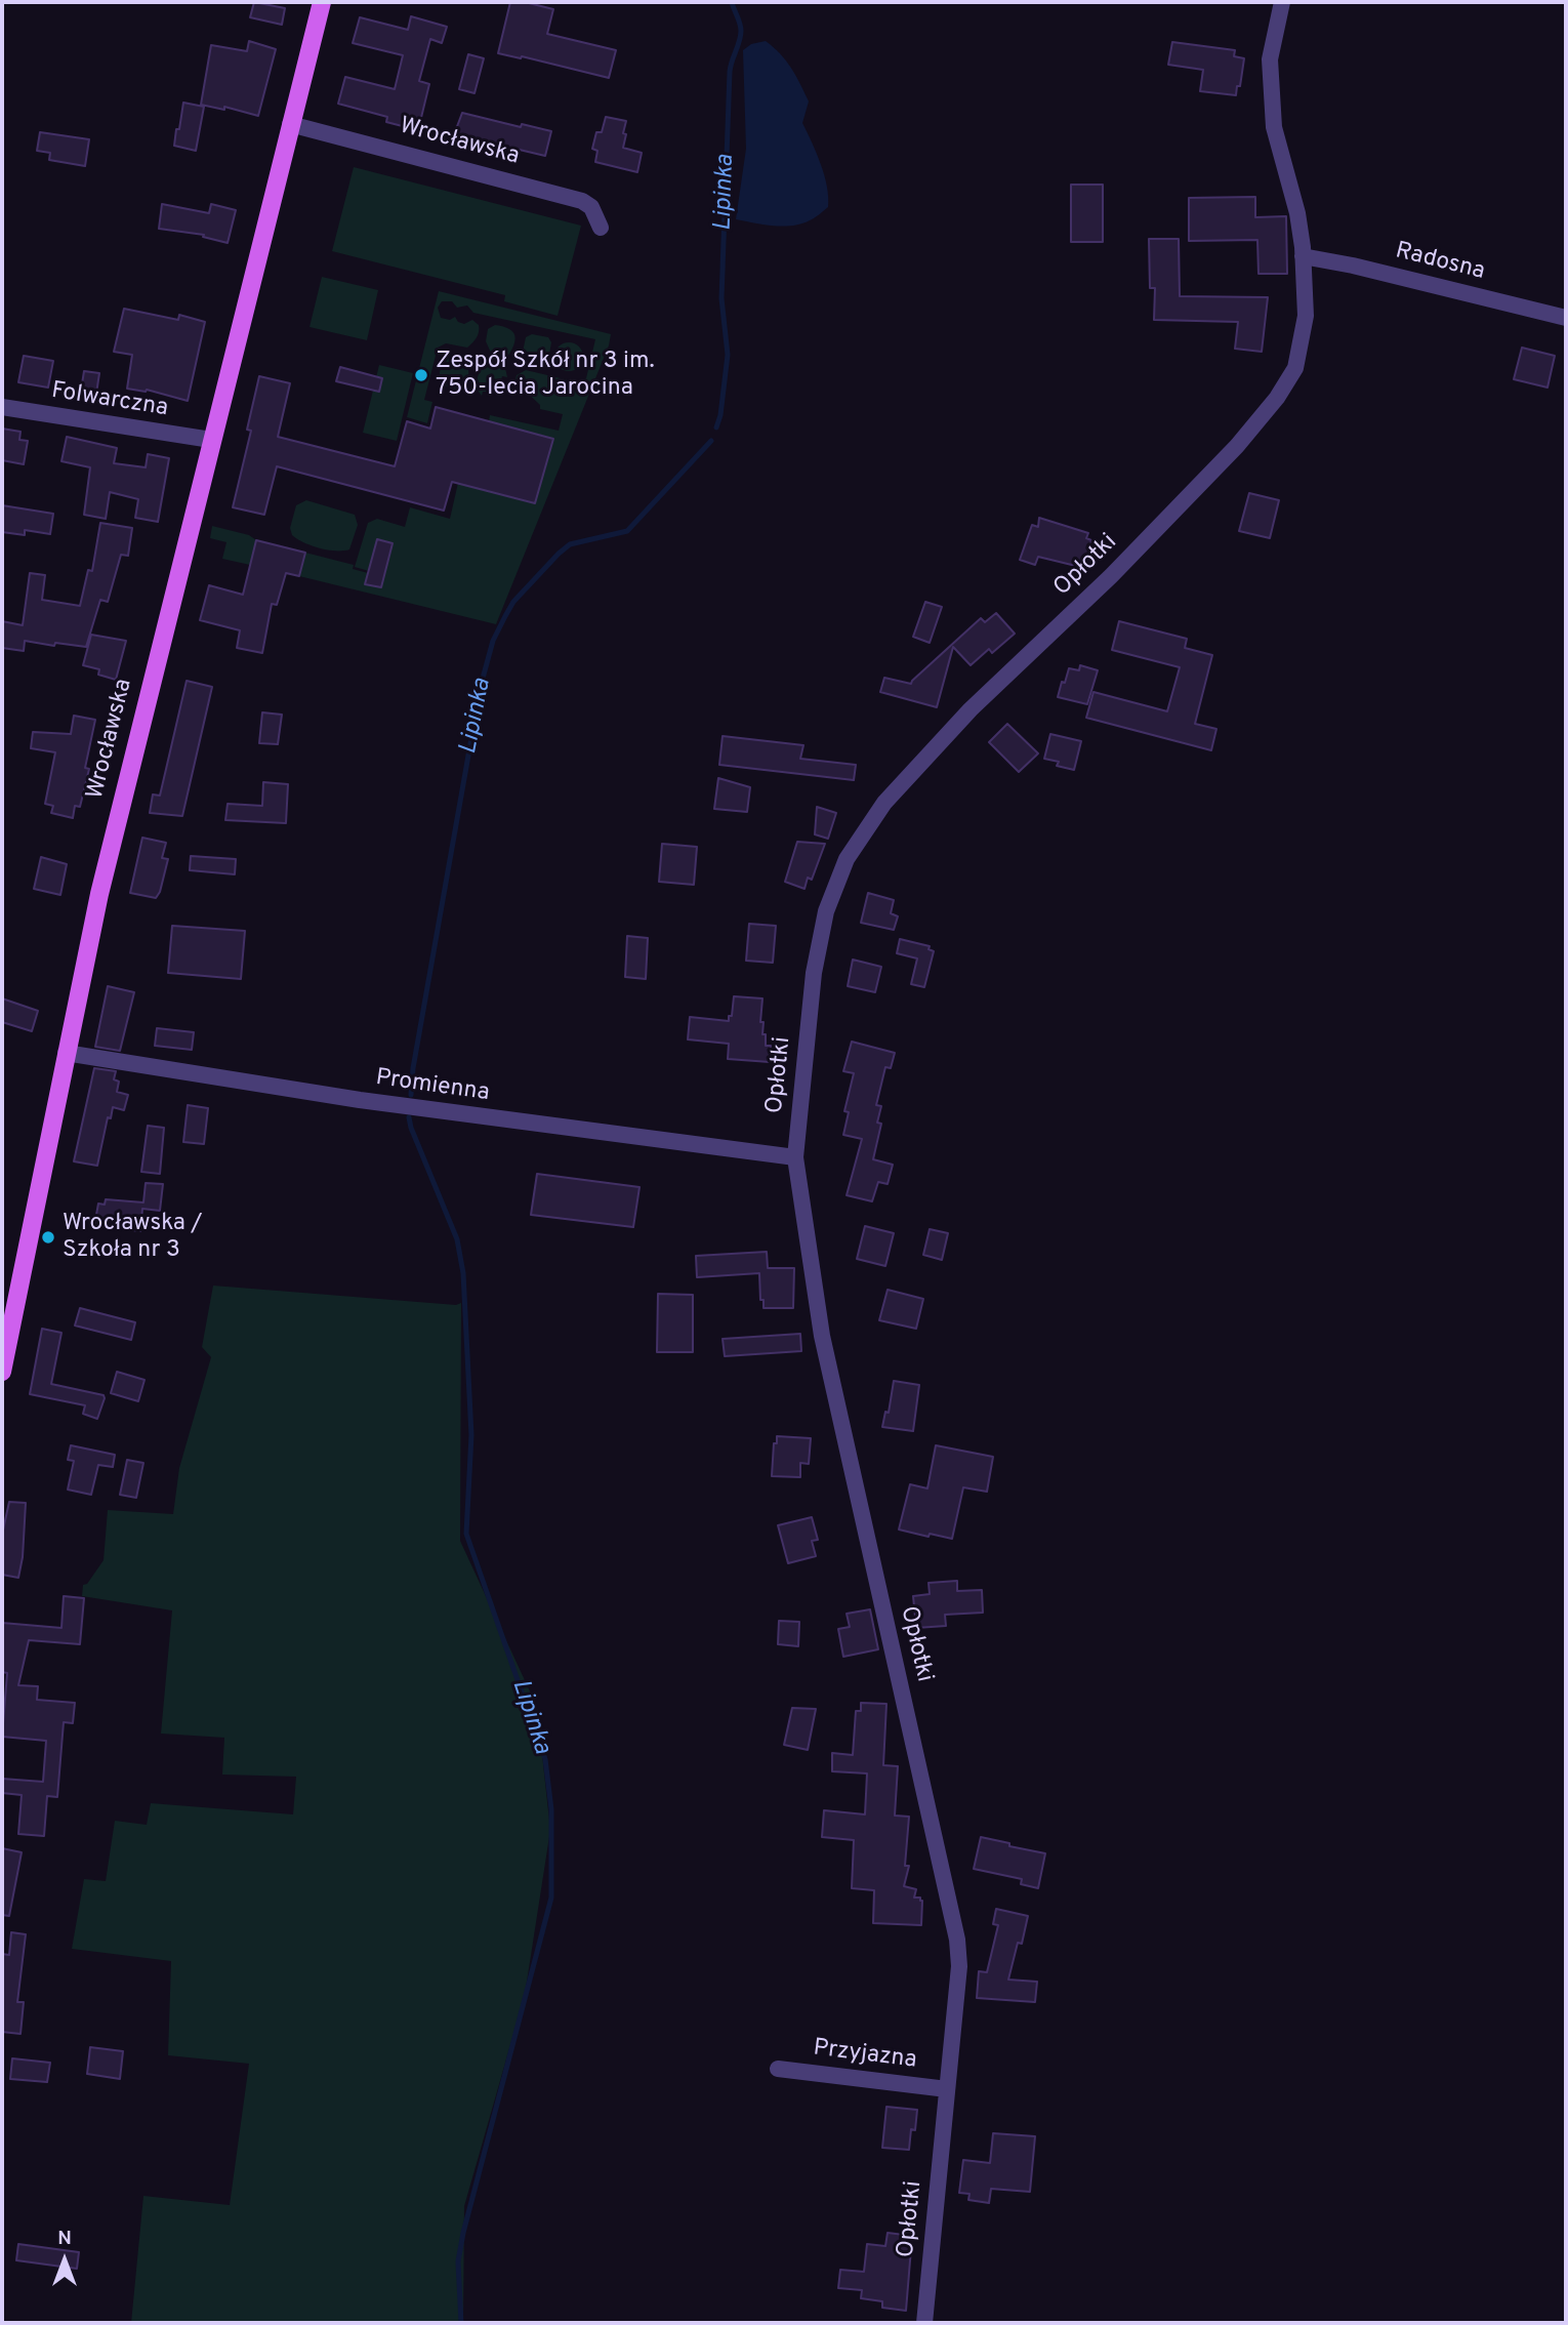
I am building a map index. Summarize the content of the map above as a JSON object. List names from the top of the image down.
{
  "streets": {
    "main road": ["Wrocławska"],
    "street": [
      "Radosna",
      "Folwarczna",
      "Opłotki",
      "Promienna",
      "Przyjazna"
    ]
  },
  "crossings": [
    ["Wrocławska", "Folwarczna"],
    ["Wrocławska", "Promienna"],
    ["Radosna", "Opłotki"],
    ["Opłotki", "Promienna"],
    ["Opłotki", "Przyjazna"]
  ],
  "water": ["Lipinka"],
  "places": ["Zespół Szkół nr 3 im. 750-lecia Jarocina", "Wrocławska / Szkoła nr 3"],
  "north": "top"
}
